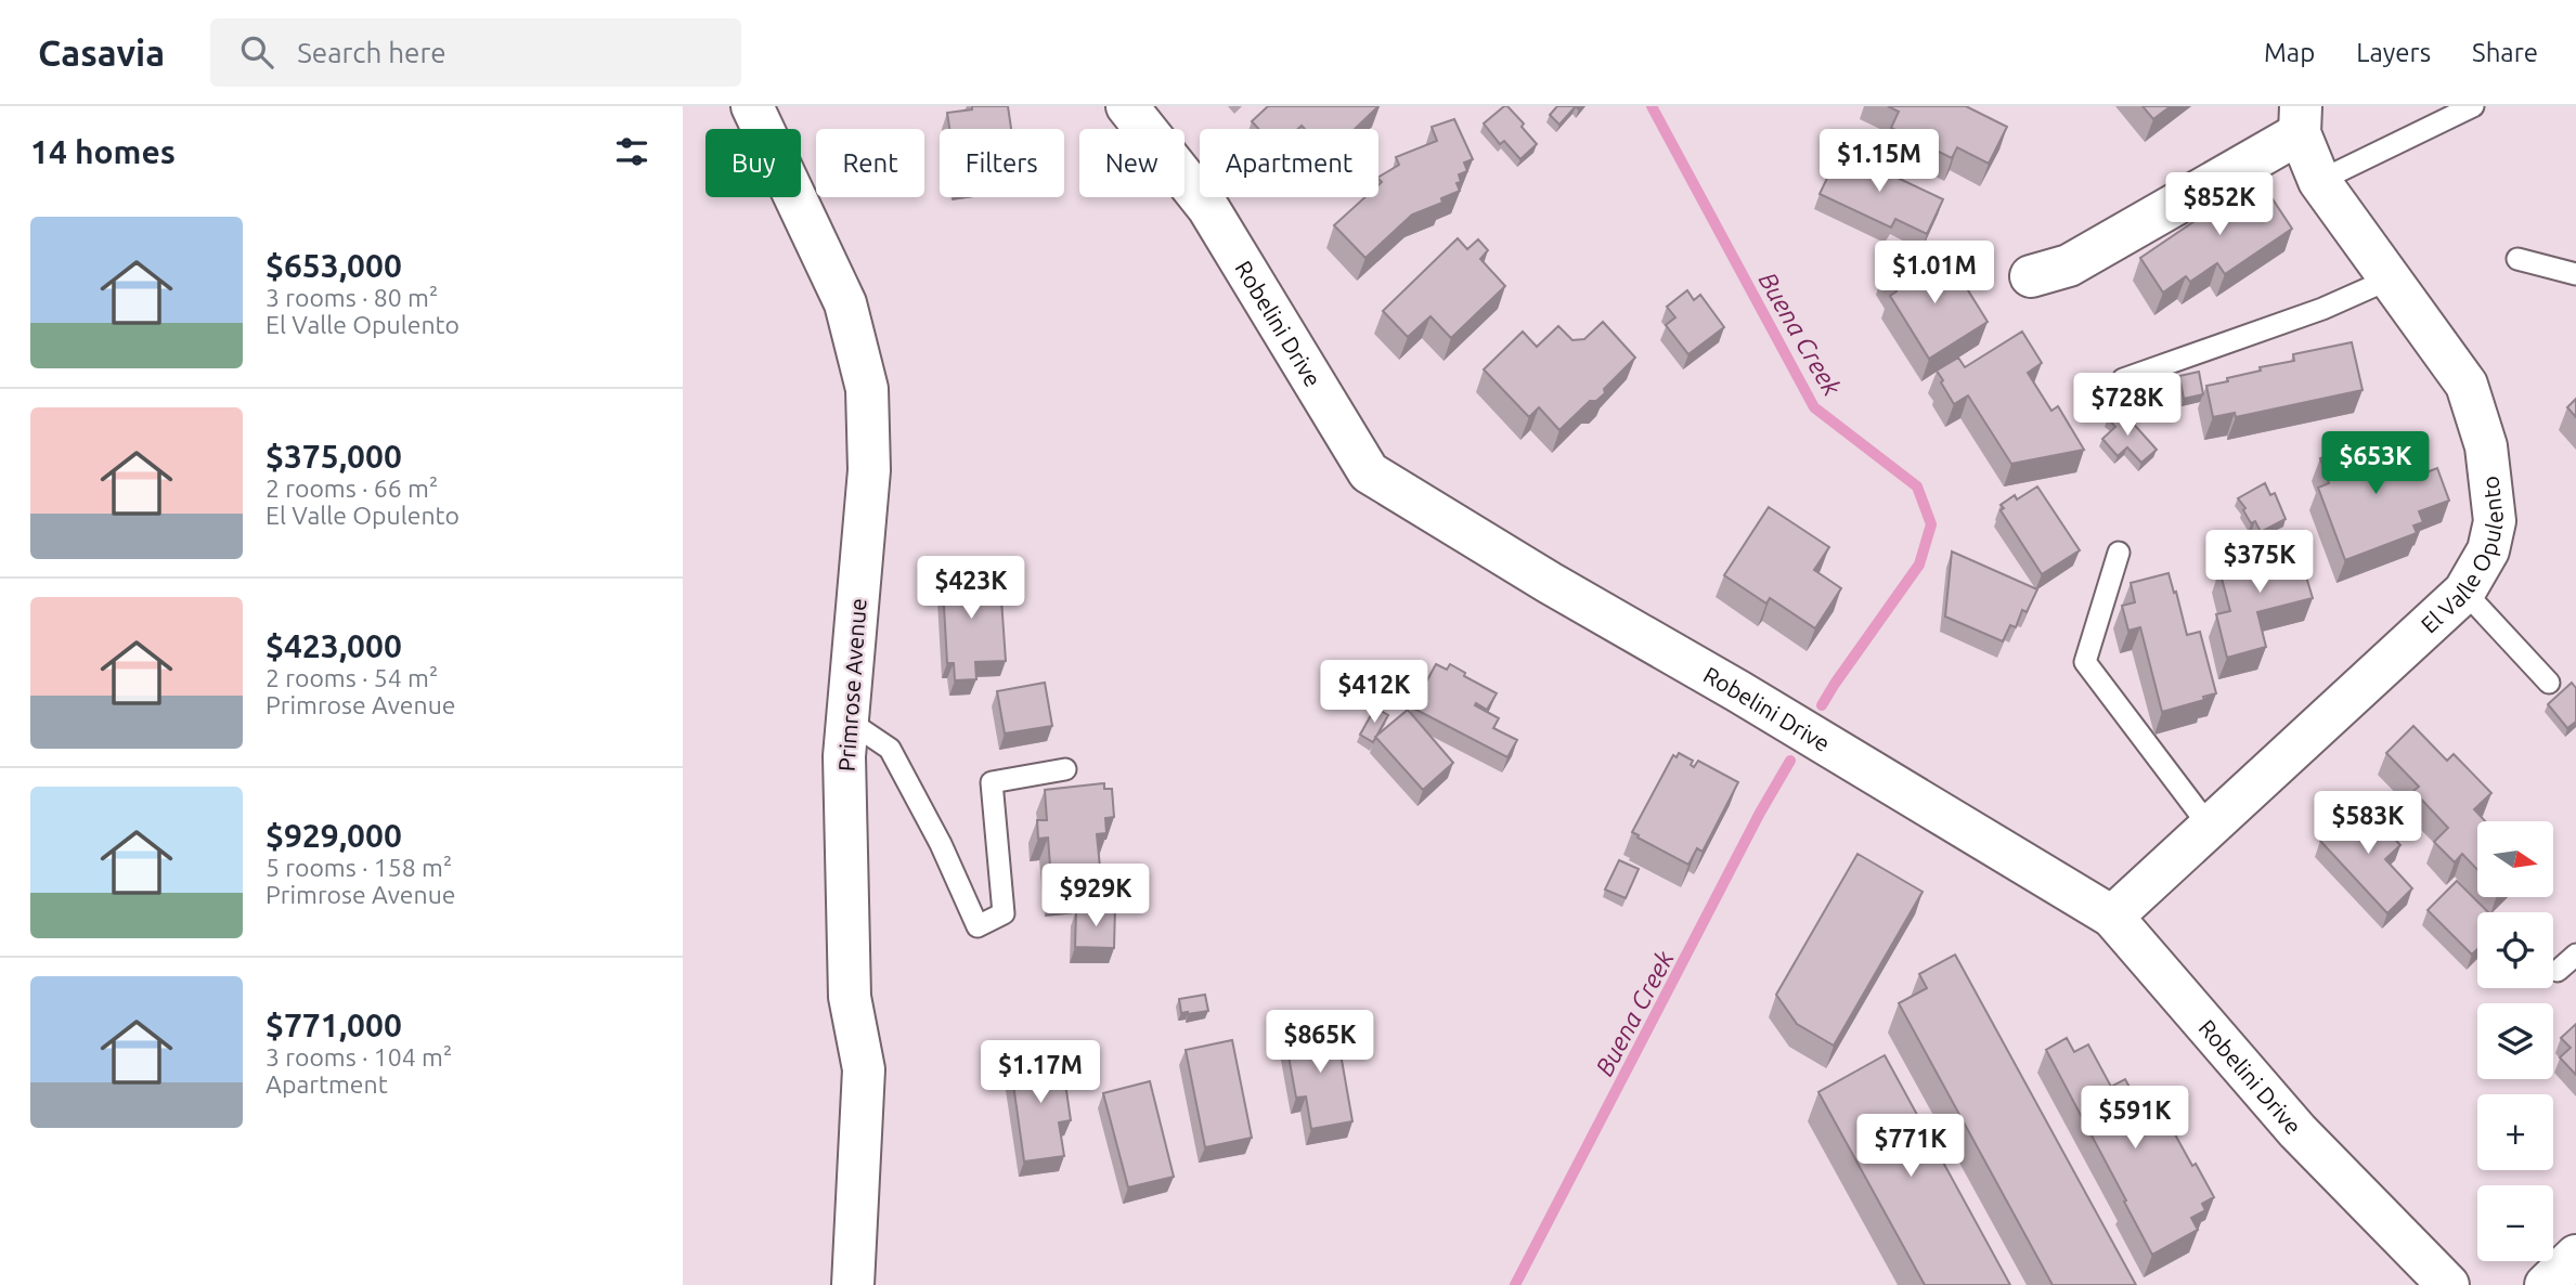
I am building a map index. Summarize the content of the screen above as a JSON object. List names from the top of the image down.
{
  "streets": {
    "street": ["Robelini Drive", "El Valle Opulento", "Primrose Avenue"]
  },
  "crossings": [
    ["Robelini Drive", "El Valle Opulento"]
  ],
  "water": ["Buena Creek"],
  "north": "right",
  "page": {
    "header": "Casavia",
    "search": "Search here",
    "nav": ["Map", "Layers", "Share"],
    "heading": "14 homes",
    "price": [
      "$1.15M",
      "$852K",
      "$1.01M",
      "$728K",
      "$653K",
      "$375K",
      "$423K",
      "$412K",
      "$583K",
      "$929K",
      "$865K",
      "$1.17M",
      "$591K",
      "$771K"
    ],
    "chip": [
      "Buy",
      "Rent",
      "Filters",
      "New",
      "Apartment"
    ],
    "list": [
      {
        "name": "$653,000",
        "note": "3 rooms · 80 m² · El Valle Opulento"
      },
      {
        "name": "$375,000",
        "note": "2 rooms · 66 m² · El Valle Opulento"
      },
      {
        "name": "$423,000",
        "note": "2 rooms · 54 m² · Primrose Avenue"
      },
      {
        "name": "$929,000",
        "note": "5 rooms · 158 m² · Primrose Avenue"
      },
      {
        "name": "$771,000",
        "note": "3 rooms · 104 m² · Apartment"
      }
    ],
    "map_buttons": ["+", "−"]
  }
}
